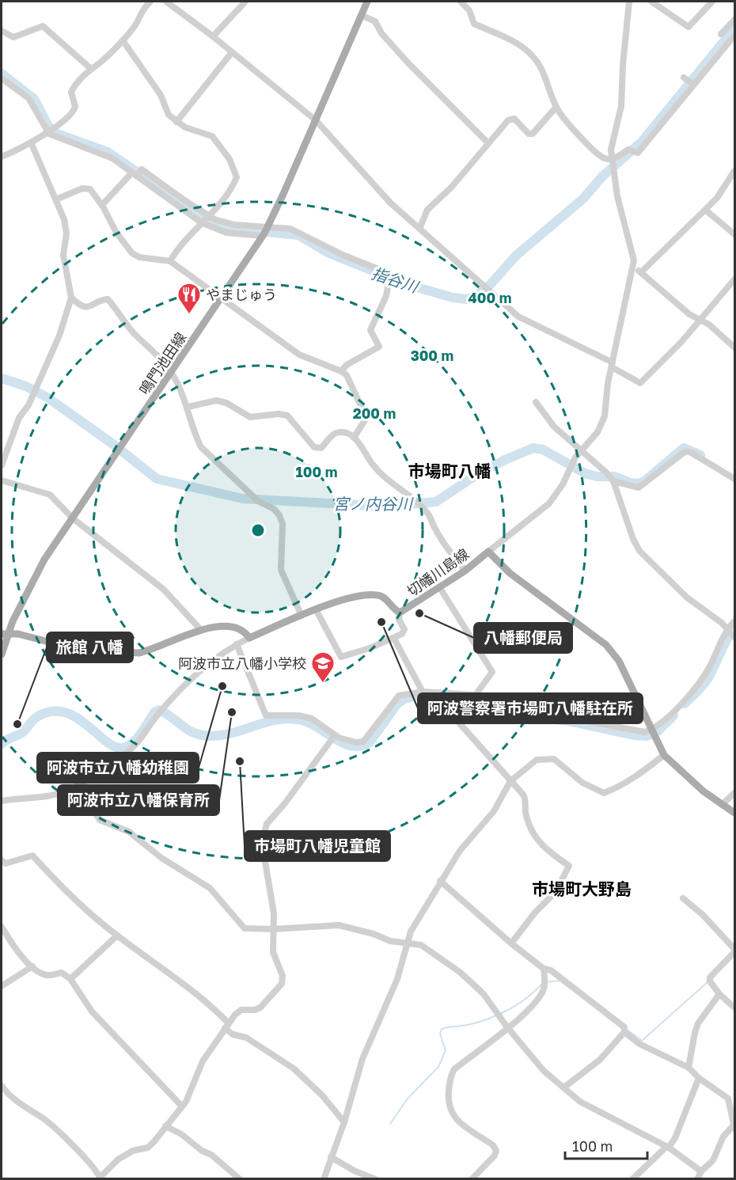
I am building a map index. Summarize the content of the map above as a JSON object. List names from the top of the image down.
{
  "streets": {
    "main road": ["鳴門池田線", "切幡川島線"]
  },
  "districts": ["市場町八幡", "市場町大野島"],
  "water": ["指谷川", "宮ノ内谷川"],
  "places": {
    "restaurant": ["やまじゅう"],
    "other": [
      "八幡郵便局",
      "阿波警察署市場町八幡駐在所",
      "阿波市立八幡幼稚園",
      "阿波市立八幡保育所",
      "旅館 八幡",
      "市場町八幡児童館"
    ],
    "school or university": ["阿波市立八幡小学校"]
  },
  "scale_bar": "100 m",
  "rings": [
    "400 m",
    "300 m",
    "200 m",
    "100 m"
  ]
}
